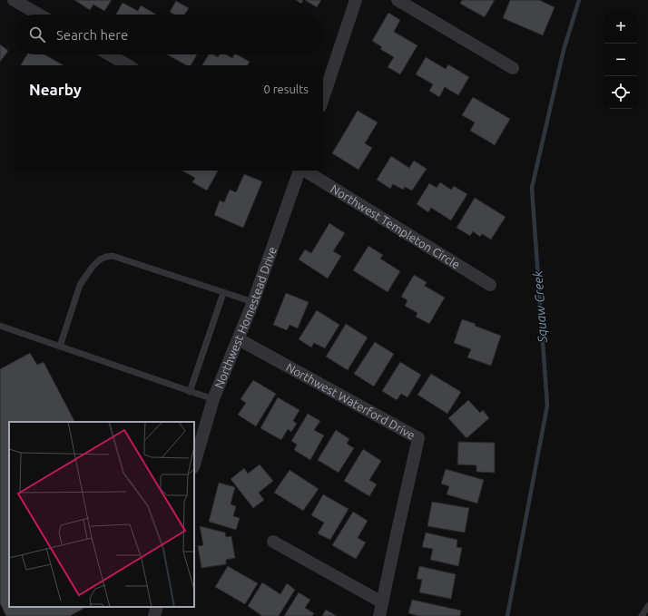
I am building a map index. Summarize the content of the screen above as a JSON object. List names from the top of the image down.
{
  "streets": {
    "street": ["Northwest Templeton Circle", "Northwest Homestead Drive", "Northwest Waterford Drive"]
  },
  "crossings": [
    ["Northwest Homestead Drive", "Northwest Waterford Drive"]
  ],
  "water": ["Squaw Creek"],
  "page": {
    "map_buttons": ["+", "−"],
    "search": "Search here",
    "heading": ["Nearby", "0 results"]
  }
}
